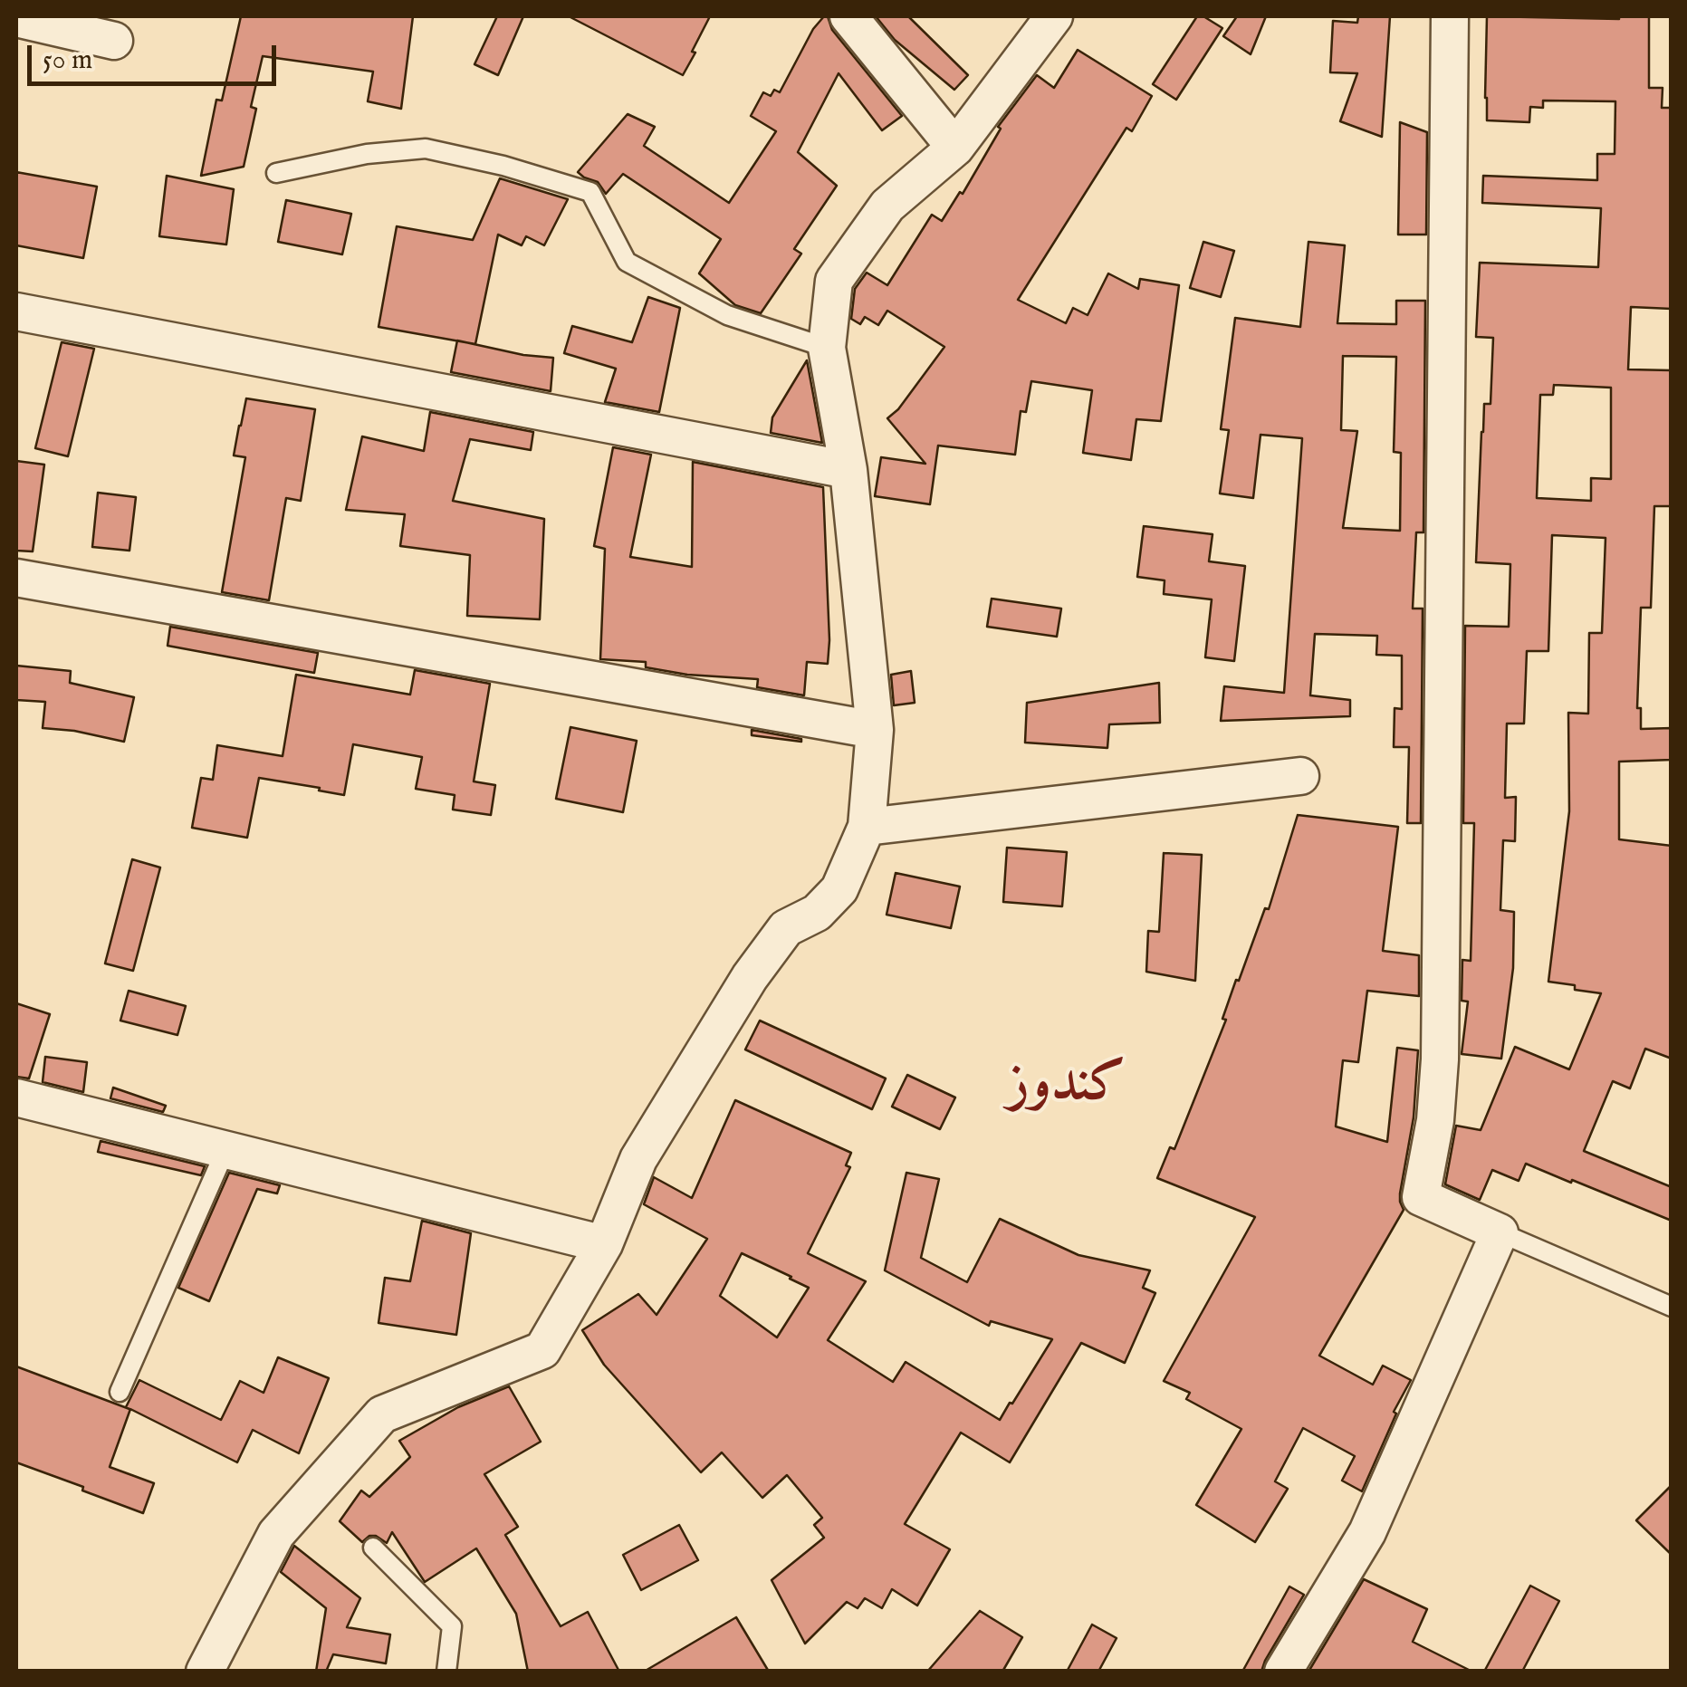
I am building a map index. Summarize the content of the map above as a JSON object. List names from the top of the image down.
{
  "districts": ["کندوز"],
  "scale_bar": "50 m"
}
